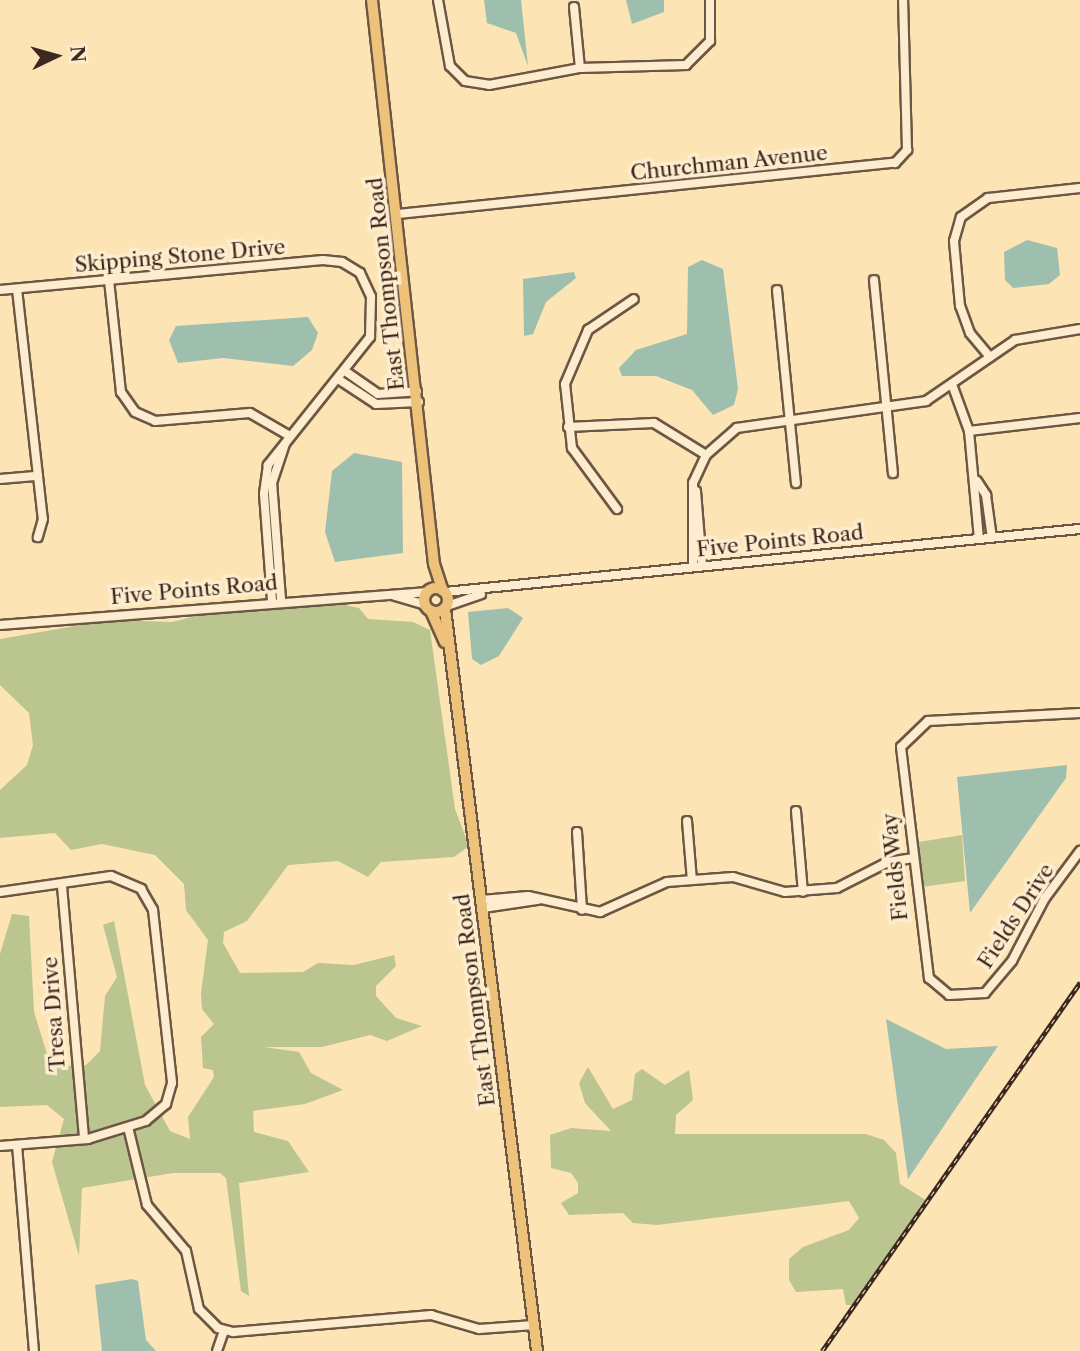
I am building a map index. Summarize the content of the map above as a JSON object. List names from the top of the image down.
{
  "streets": {
    "main road": ["East Thompson Road"],
    "street": [
      "Churchman Avenue",
      "Skipping Stone Drive",
      "Five Points Road",
      "Fields Way",
      "Fields Drive",
      "Tresa Drive"
    ]
  },
  "crossings": [
    ["Churchman Avenue", "East Thompson Road"],
    ["East Thompson Road", "Five Points Road"],
    ["Fields Way", "Fields Drive"]
  ],
  "north": "right"
}
